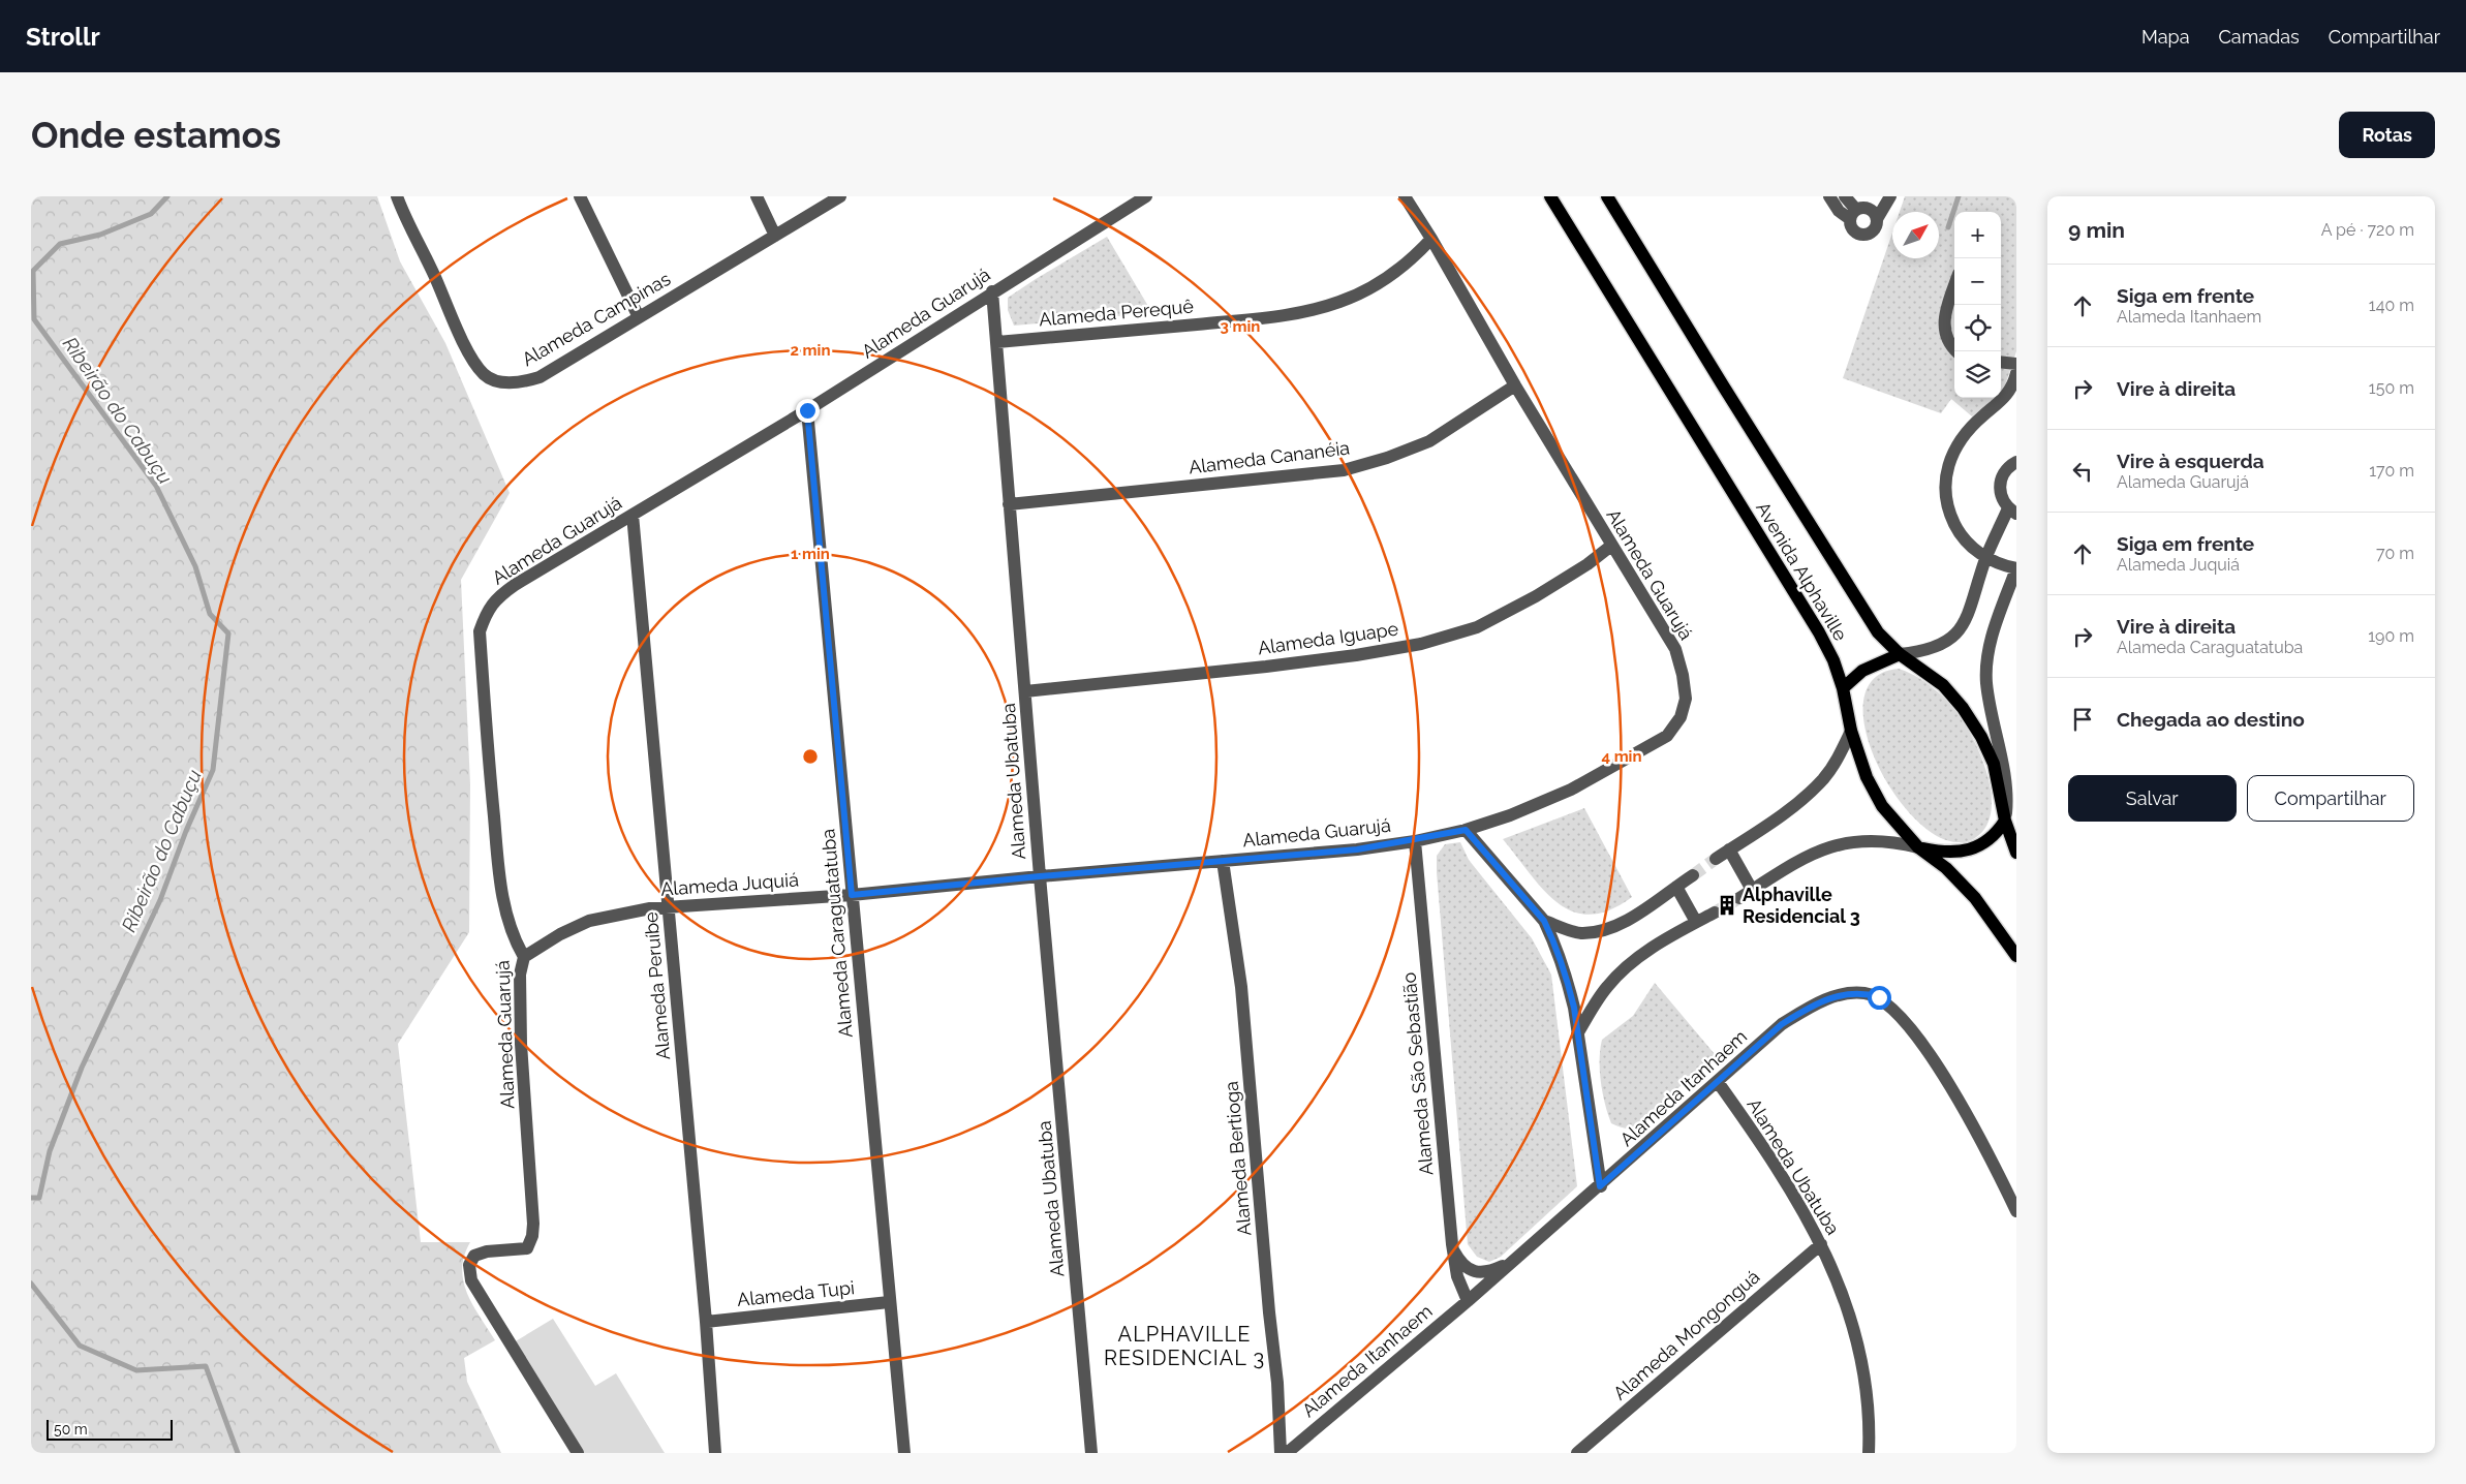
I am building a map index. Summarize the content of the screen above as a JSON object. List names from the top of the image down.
{
  "streets": {
    "main road": ["Avenida Alphaville"],
    "street": [
      "Alameda Guarujá",
      "Alameda Perequê",
      "Alameda Campinas",
      "Alameda Cananéia",
      "Alameda Iguape",
      "Alameda Ubatuba",
      "Alameda Juquiá",
      "Alameda Caraguatatuba",
      "Alameda Peruíbe",
      "Alameda São Sebastião",
      "Alameda Itanhaem",
      "Alameda Bertioga",
      "Alameda Tupi",
      "Alameda Mongonguá"
    ]
  },
  "crossings": [
    ["Alameda Guarujá", "Alameda Perequê"],
    ["Alameda Guarujá", "Alameda Cananéia"],
    ["Alameda Guarujá", "Alameda Iguape"],
    ["Alameda Guarujá", "Alameda Ubatuba"],
    ["Alameda Guarujá", "Alameda Juquiá"],
    ["Alameda Guarujá", "Alameda Caraguatatuba"],
    ["Alameda Guarujá", "Alameda Peruíbe"],
    ["Alameda Guarujá", "Alameda São Sebastião"],
    ["Alameda Guarujá", "Alameda Bertioga"],
    ["Alameda Perequê", "Alameda Ubatuba"],
    ["Alameda Cananéia", "Alameda Ubatuba"],
    ["Alameda Iguape", "Alameda Ubatuba"],
    ["Alameda Ubatuba", "Alameda Juquiá"],
    ["Alameda Ubatuba", "Alameda Itanhaem"],
    ["Alameda Ubatuba", "Alameda Mongonguá"],
    ["Alameda Juquiá", "Alameda Caraguatatuba"],
    ["Alameda Juquiá", "Alameda Peruíbe"],
    ["Alameda Caraguatatuba", "Alameda Tupi"],
    ["Alameda Peruíbe", "Alameda Tupi"],
    ["Alameda São Sebastião", "Alameda Itanhaem"]
  ],
  "districts": ["ALPHAVILLE RESIDENCIAL 3"],
  "water": ["Ribeirão do Cabuçu"],
  "places": {
    "building": ["Alphaville Residencial 3"]
  },
  "scale_bar": "50 m",
  "north": "top right",
  "page": {
    "header": "Strollr",
    "nav": ["Mapa", "Camadas", "Compartilhar"],
    "buttons": [
      "Rotas",
      ["Salvar", "Compartilhar"]
    ],
    "title": "Onde estamos",
    "heading": ["9 min", "A pé · 720 m"],
    "map_buttons": ["+", "−"],
    "list": [
      ["Siga em frente", "Alameda Itanhaem", "140 m"],
      ["Vire à direita", "150 m"],
      ["Vire à esquerda", "Alameda Guarujá", "170 m"],
      ["Siga em frente", "Alameda Juquiá", "70 m"],
      ["Vire à direita", "Alameda Caraguatatuba", "190 m"],
      "Chegada ao destino"
    ],
    "scale": "50 m"
  },
  "rings": [
    "3 min",
    "2 min",
    "1 min",
    "4 min"
  ]
}
